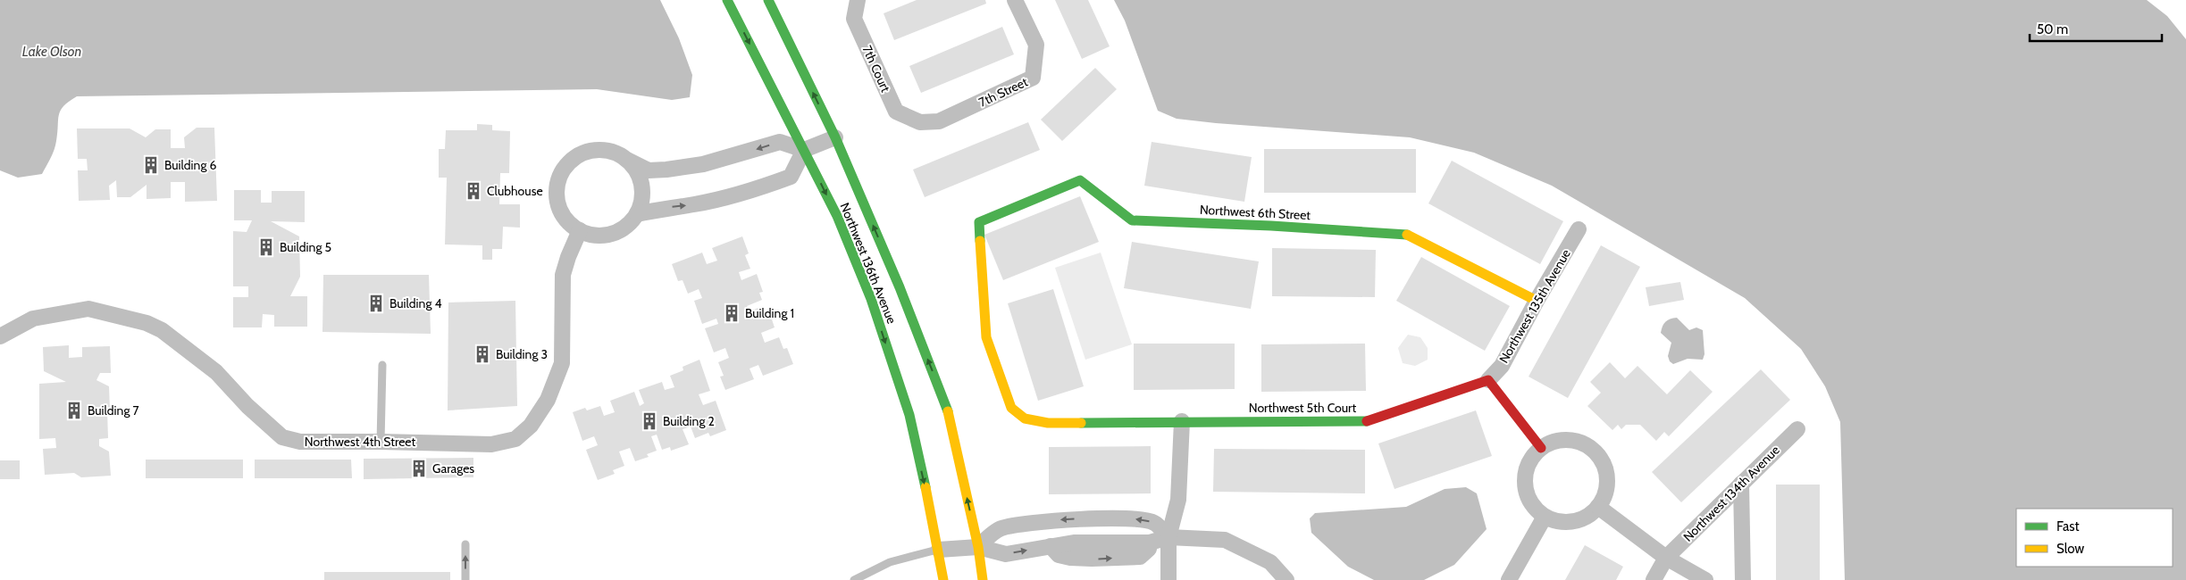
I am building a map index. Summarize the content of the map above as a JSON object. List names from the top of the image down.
{
  "streets": {
    "street": [
      "7th Court",
      "7th Street",
      "Northwest 6th Street",
      "Northwest 136th Avenue",
      "Northwest 135th Avenue",
      "Northwest 5th Court",
      "Northwest 4th Street",
      "Northwest 134th Avenue"
    ]
  },
  "crossings": [
    ["7th Court", "7th Street"],
    ["Northwest 6th Street", "Northwest 135th Avenue"],
    ["Northwest 6th Street", "Northwest 5th Court"],
    ["Northwest 135th Avenue", "Northwest 5th Court"]
  ],
  "water": ["Lake Olson"],
  "places": {
    "building": [
      "Building 6",
      "Clubhouse",
      "Building 5",
      "Building 4",
      "Building 1",
      "Building 3",
      "Building 7",
      "Building 2",
      "Garages"
    ]
  },
  "legend": ["Fast", "Slow"],
  "scale_bar": "50 m"
}
